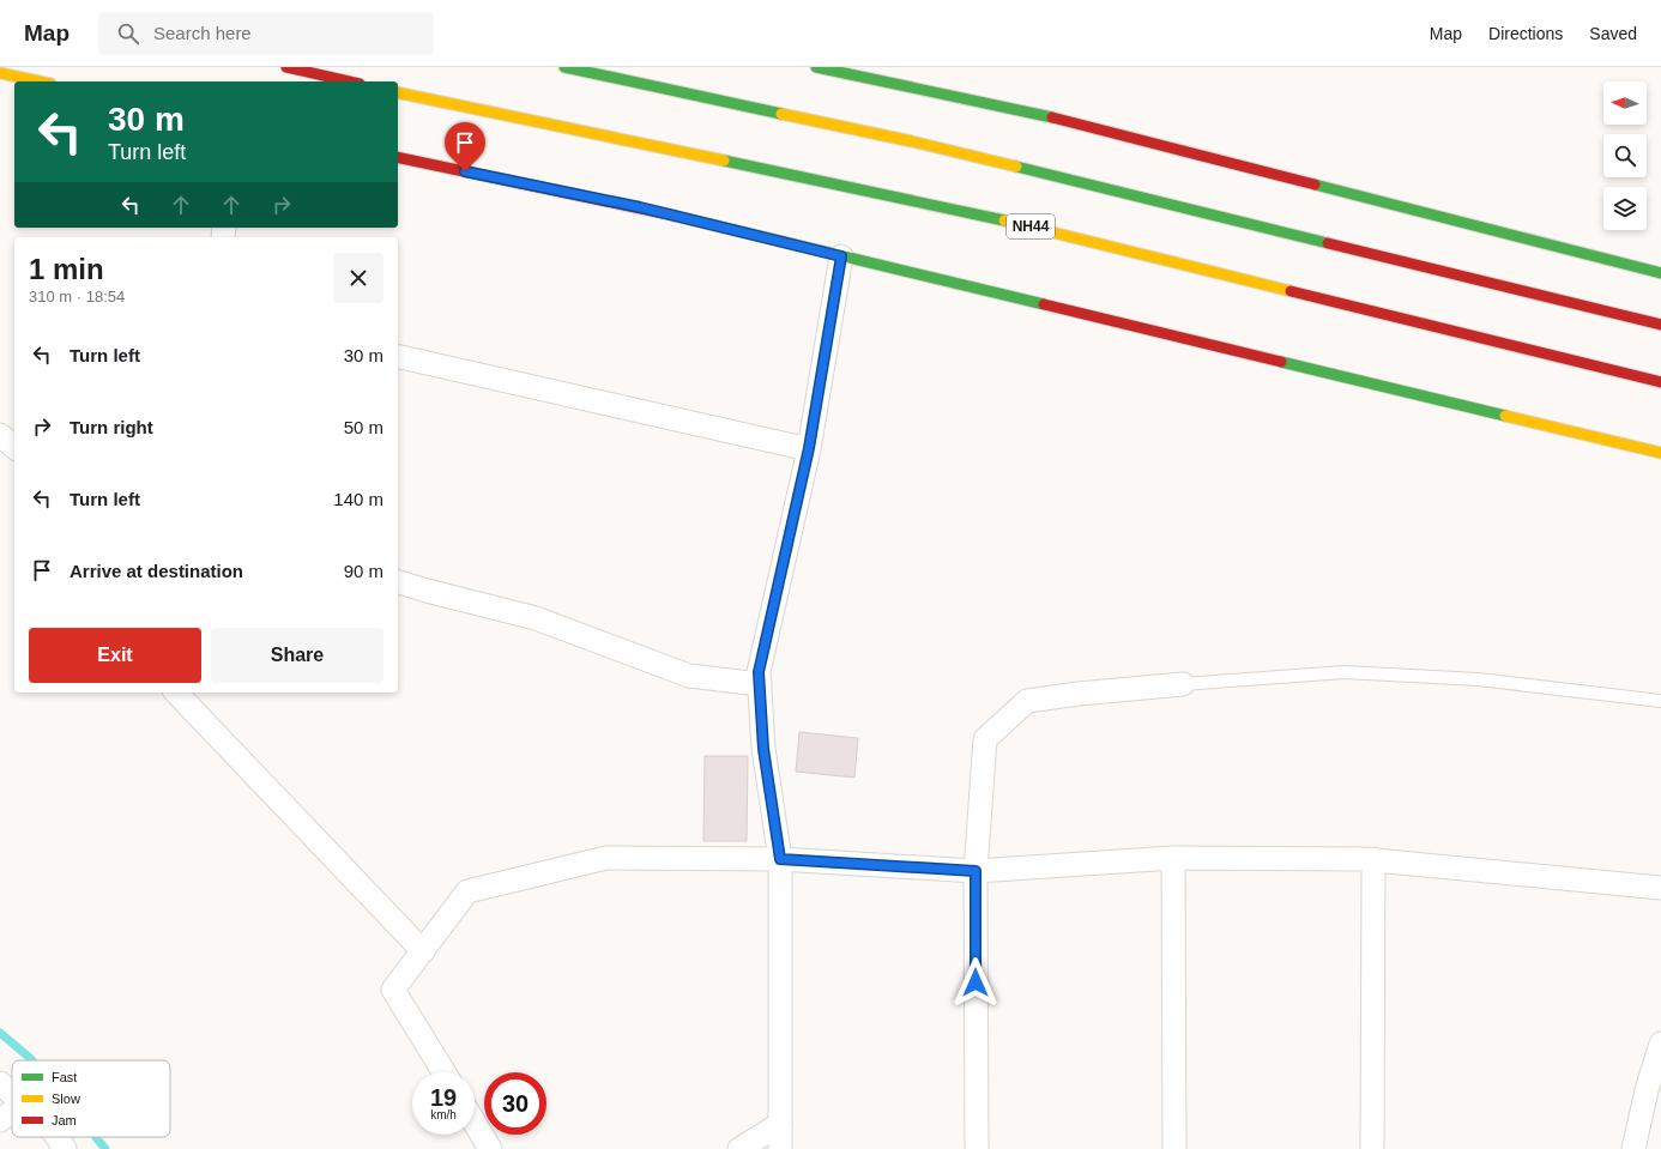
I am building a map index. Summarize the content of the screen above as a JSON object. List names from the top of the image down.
{
  "streets": {
    "main road": ["NH44"]
  },
  "legend": ["Fast", "Slow", "Jam"],
  "north": "left",
  "page": {
    "header": "Map",
    "search": "Search here",
    "nav": ["Map", "Directions", "Saved"],
    "turn": ["30 m", "Turn left"],
    "heading": ["1 min", "310 m · 18:54"],
    "list": [
      {
        "name": "Turn left",
        "value": "30 m"
      },
      {
        "name": "Turn right",
        "value": "50 m"
      },
      {
        "name": "Turn left",
        "value": "140 m"
      },
      {
        "name": "Arrive at destination",
        "value": "90 m"
      }
    ],
    "buttons": ["Exit", "Share"],
    "speed": "19 km/h",
    "limit": "30"
  }
}
